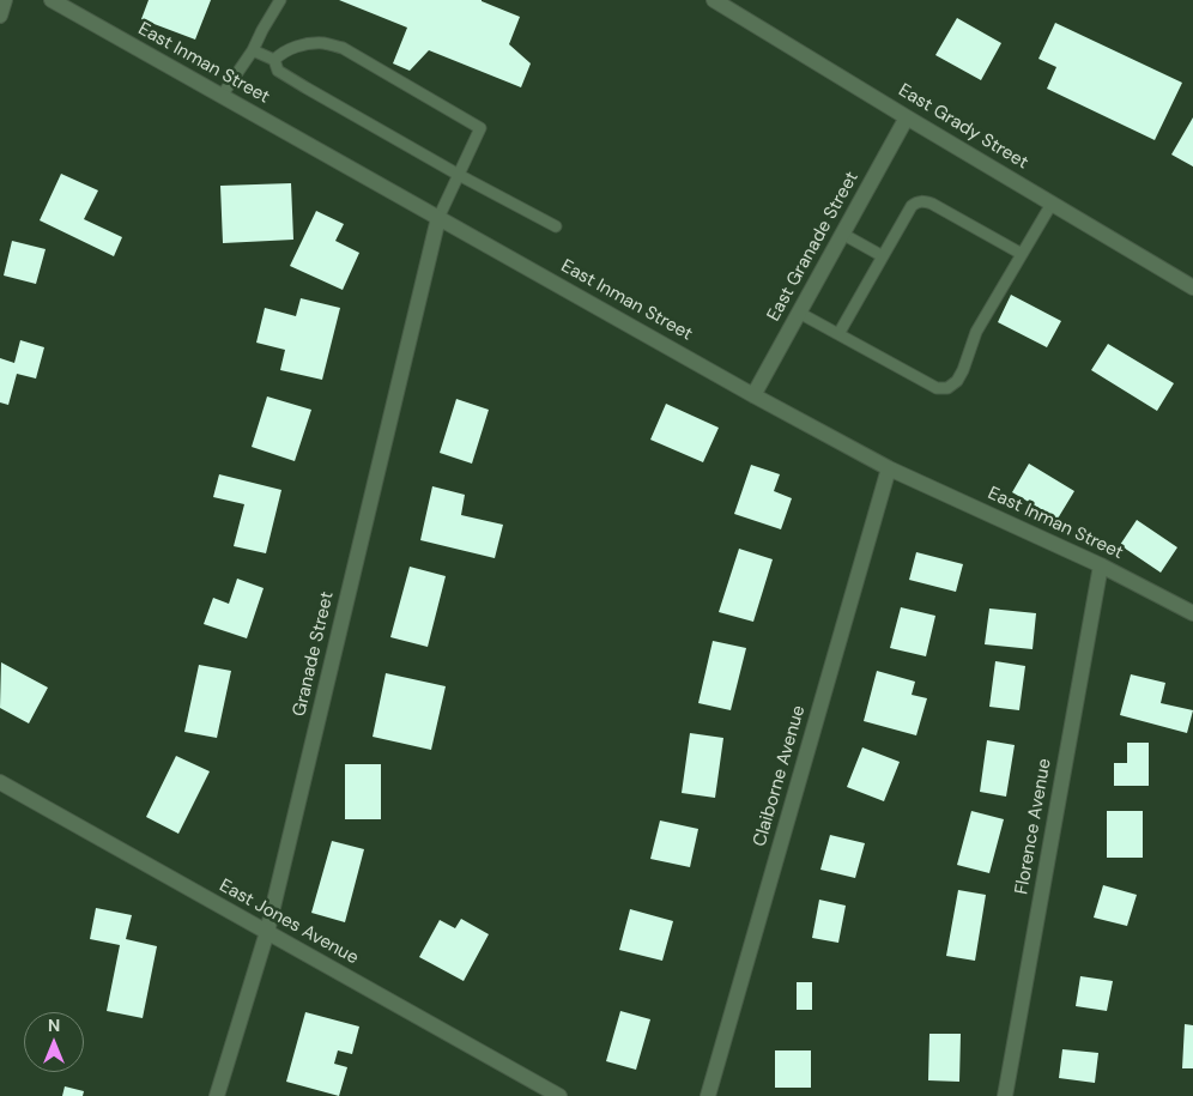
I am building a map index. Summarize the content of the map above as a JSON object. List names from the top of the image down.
{
  "streets": {
    "street": [
      "East Inman Street",
      "East Grady Street",
      "East Granade Street",
      "Granade Street",
      "Claiborne Avenue",
      "Florence Avenue",
      "East Jones Avenue"
    ]
  },
  "crossings": [
    ["East Inman Street", "East Granade Street"],
    ["East Inman Street", "Granade Street"],
    ["East Inman Street", "Claiborne Avenue"],
    ["East Inman Street", "Florence Avenue"],
    ["East Grady Street", "East Granade Street"],
    ["Granade Street", "East Jones Avenue"]
  ],
  "north": "top"
}
